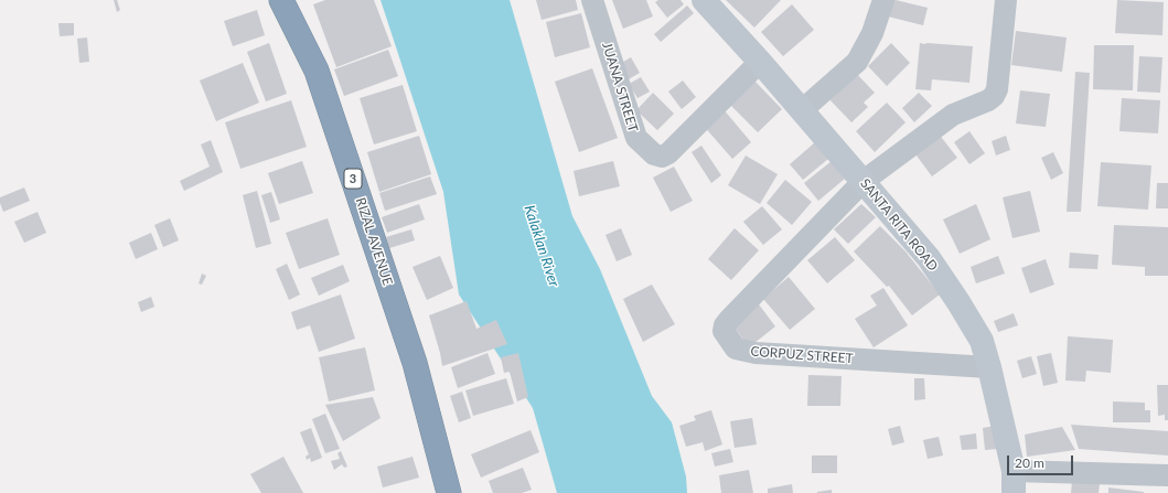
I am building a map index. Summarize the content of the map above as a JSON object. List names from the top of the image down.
{
  "streets": {
    "highway": ["3", "RIZAL AVENUE"],
    "main road": ["SANTA RITA ROAD"],
    "street": ["JUANA STREET", "CORPUZ STREET"]
  },
  "crossings": [
    ["JUANA STREET", "SANTA RITA ROAD"],
    ["SANTA RITA ROAD", "CORPUZ STREET"]
  ],
  "water": ["Kalaklan River"],
  "scale_bar": "20 m"
}
